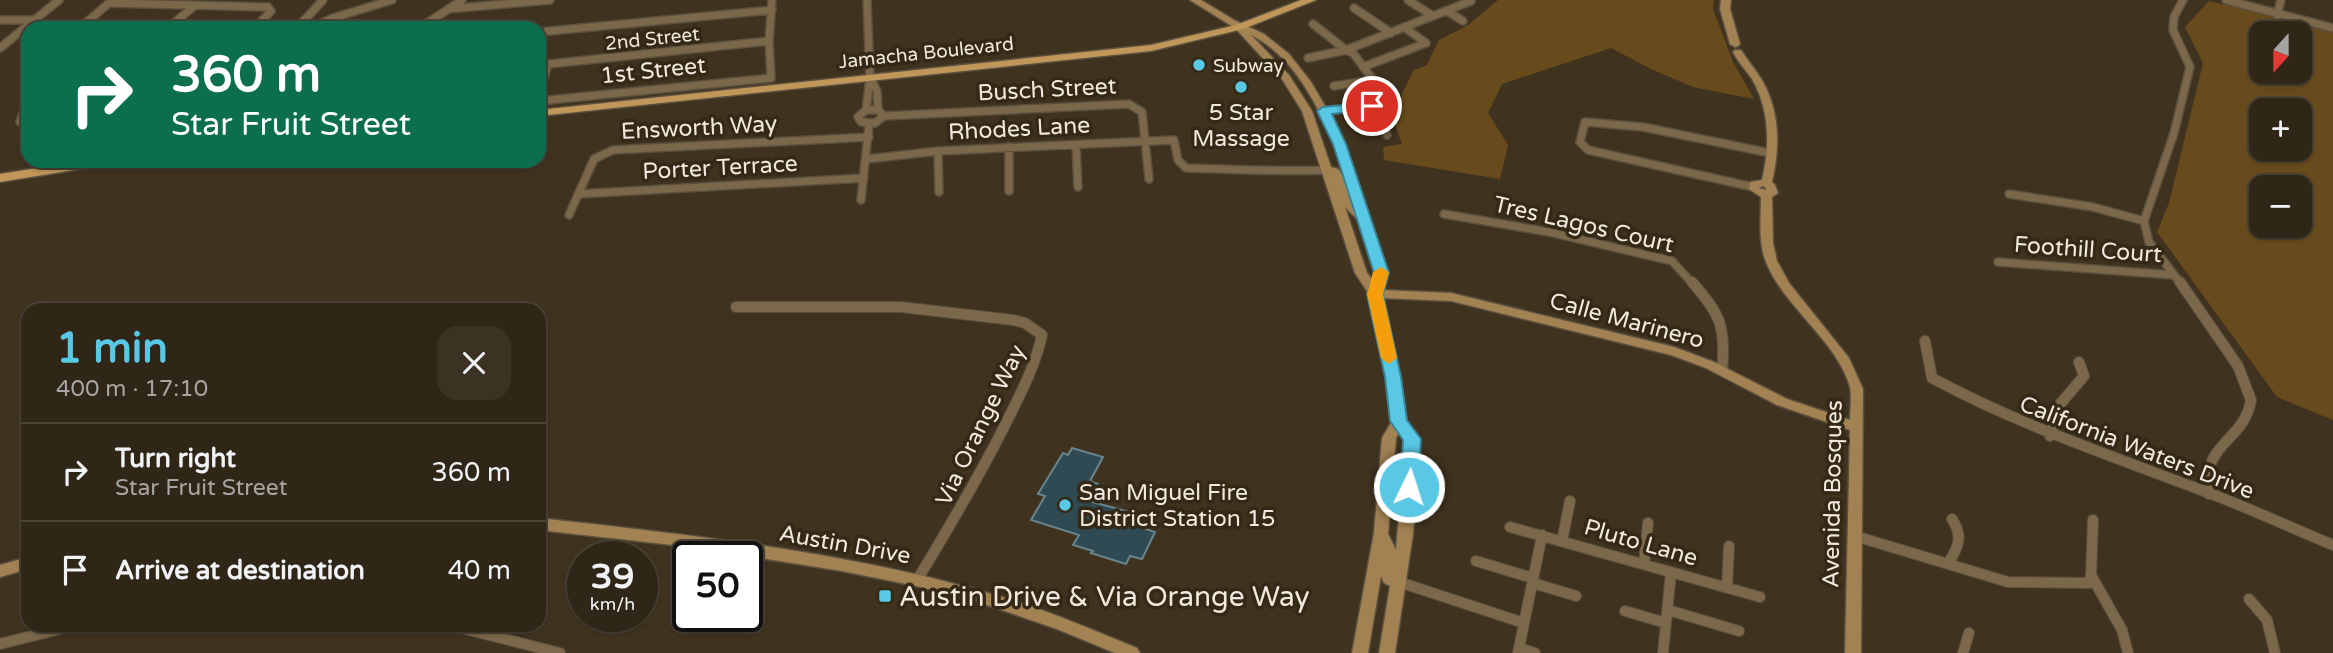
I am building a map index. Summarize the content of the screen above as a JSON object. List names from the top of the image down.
{
  "streets": {
    "main road": [
      "Jamacha Boulevard",
      "Calle Marinero",
      "Avenida Bosques",
      "Austin Drive"
    ],
    "street": [
      "2nd Street",
      "1st Street",
      "Busch Street",
      "Ensworth Way",
      "Rhodes Lane",
      "Porter Terrace",
      "Tres Lagos Court",
      "Foothill Court",
      "Via Orange Way",
      "California Waters Drive",
      "Pluto Lane"
    ]
  },
  "crossings": [
    ["2nd Street", "1st Street"],
    ["Busch Street", "Rhodes Lane"],
    ["Ensworth Way", "Porter Terrace"],
    ["Tres Lagos Court", "Calle Marinero"],
    ["Calle Marinero", "Avenida Bosques"],
    ["Via Orange Way", "Austin Drive"]
  ],
  "places": {
    "other": ["Subway", "5 Star Massage", "San Miguel Fire District Station 15"],
    "transit": ["Austin Drive & Via Orange Way"]
  },
  "north": "bottom",
  "page": {
    "map_buttons": ["+", "−"],
    "turn": ["360 m", "Star Fruit Street"],
    "heading": ["1 min", "400 m · 17:10"],
    "list": [
      {
        "name": "Turn right",
        "note": "Star Fruit Street",
        "value": "360 m"
      },
      {
        "name": "Arrive at destination",
        "value": "40 m"
      }
    ],
    "speed": "39 km/h",
    "limit": "50"
  }
}
